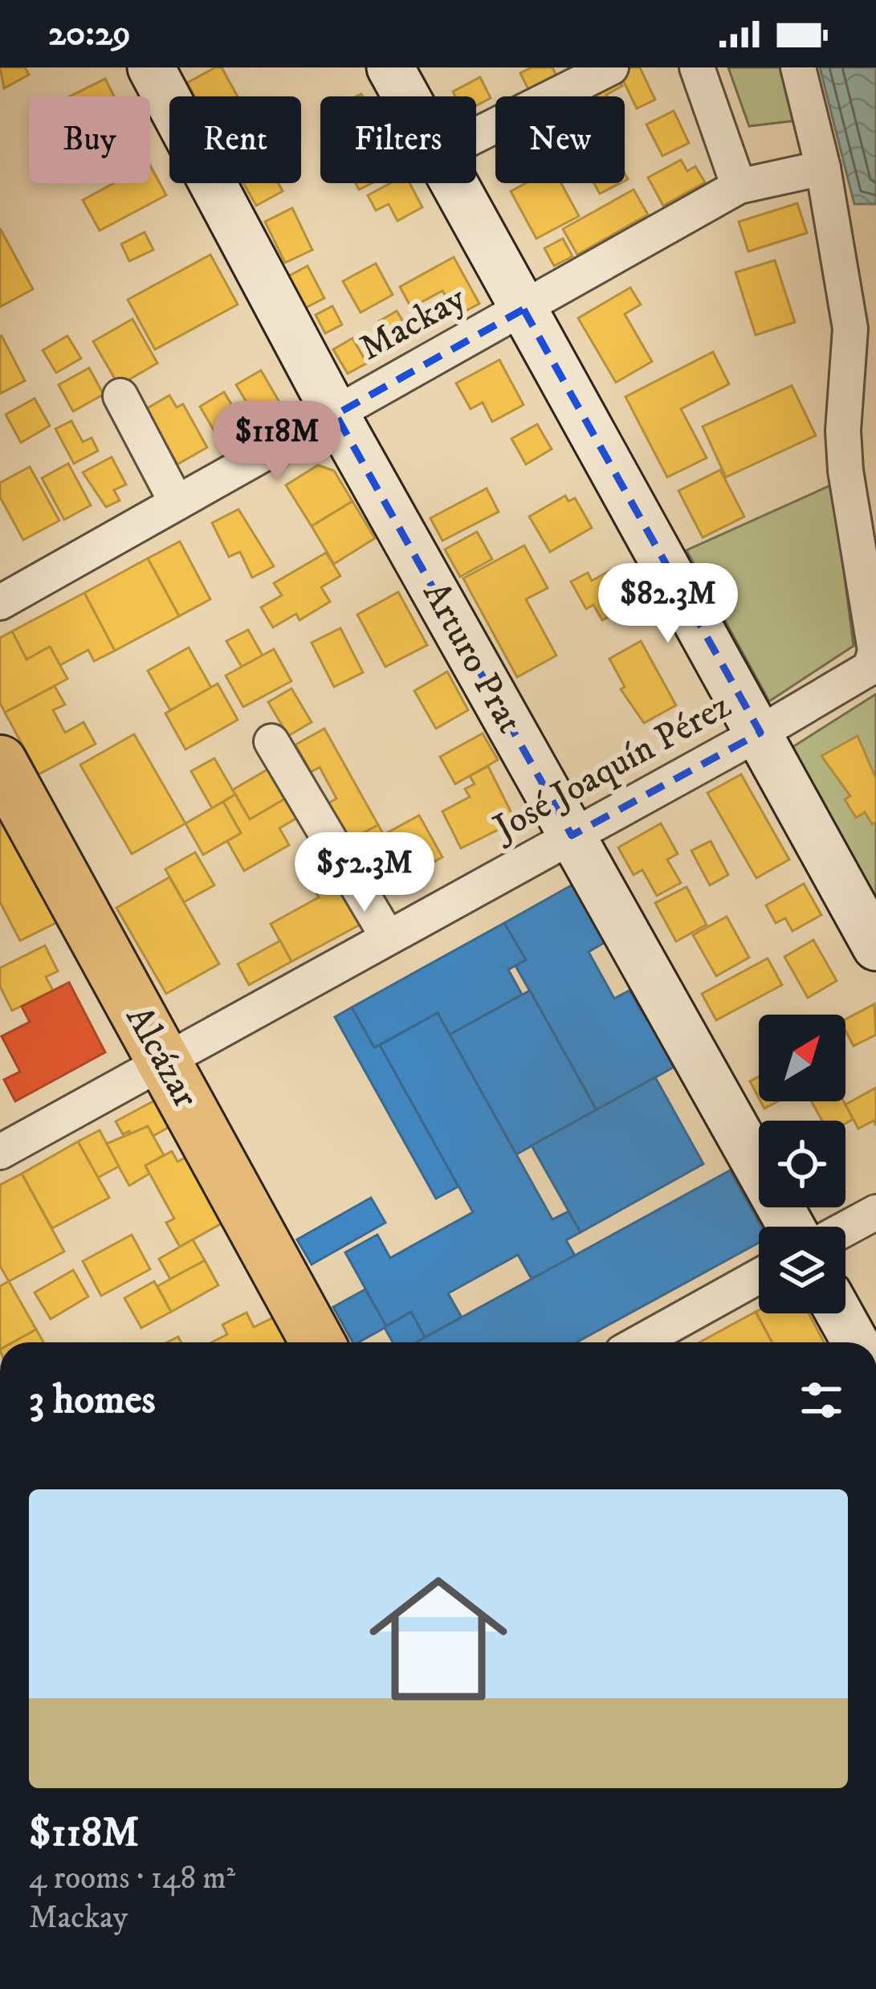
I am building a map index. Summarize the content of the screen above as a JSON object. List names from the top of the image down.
{
  "streets": {
    "main road": ["Arturo Prat", "Alcázar"],
    "street": ["Mackay", "José Joaquín Pérez"]
  },
  "crossings": [
    ["Mackay", "Arturo Prat"],
    ["Mackay", "José Joaquín Pérez"],
    ["Arturo Prat", "José Joaquín Pérez"],
    ["José Joaquín Pérez", "Alcázar"]
  ],
  "north": "top right",
  "page": {
    "status": "20:29",
    "chip": [
      "Buy",
      "Rent",
      "Filters",
      "New"
    ],
    "price": ["$118M", "$82.3M", "$52.3M"],
    "heading": "3 homes",
    "list": [
      {
        "name": "$118M",
        "note": "4 rooms · 148 m² · Mackay"
      }
    ]
  }
}
